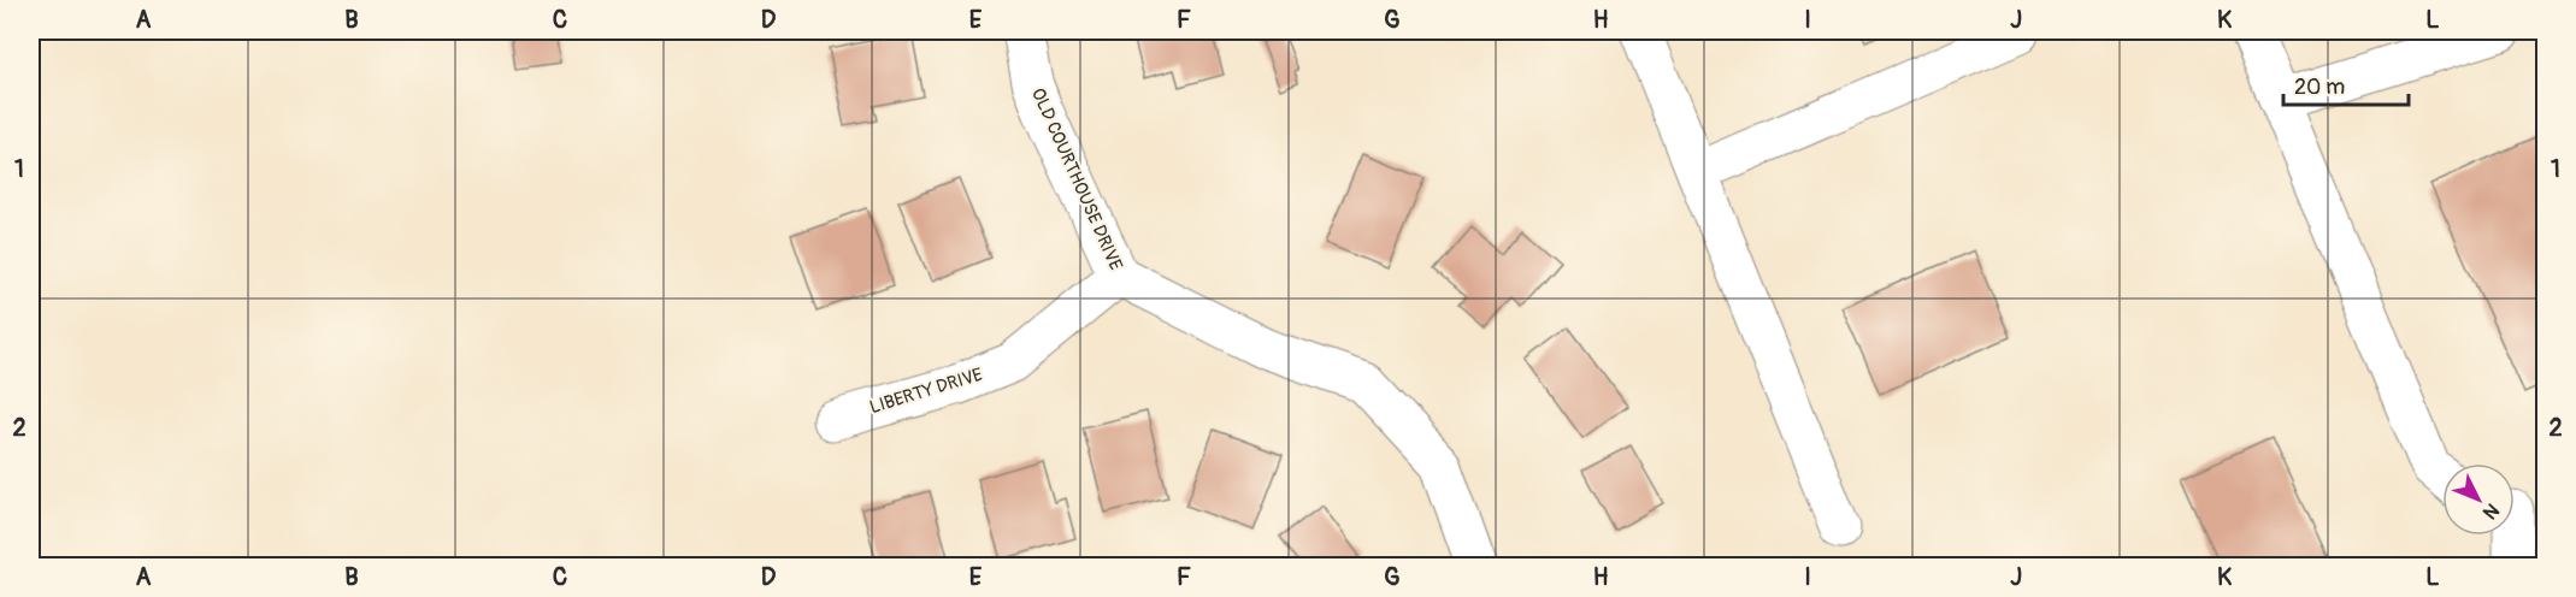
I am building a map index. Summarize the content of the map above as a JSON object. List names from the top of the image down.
{
  "streets": {
    "street": ["OLD COURTHOUSE DRIVE", "LIBERTY DRIVE"]
  },
  "crossings": [
    ["OLD COURTHOUSE DRIVE", "LIBERTY DRIVE"]
  ],
  "scale_bar": "20 m",
  "north": "bottom right",
  "grid": {
    "columns": [
      "A",
      "B",
      "C",
      "D",
      "E",
      "F",
      "G",
      "H",
      "I",
      "J",
      "K",
      "L"
    ],
    "rows": ["1", "2"]
  }
}
